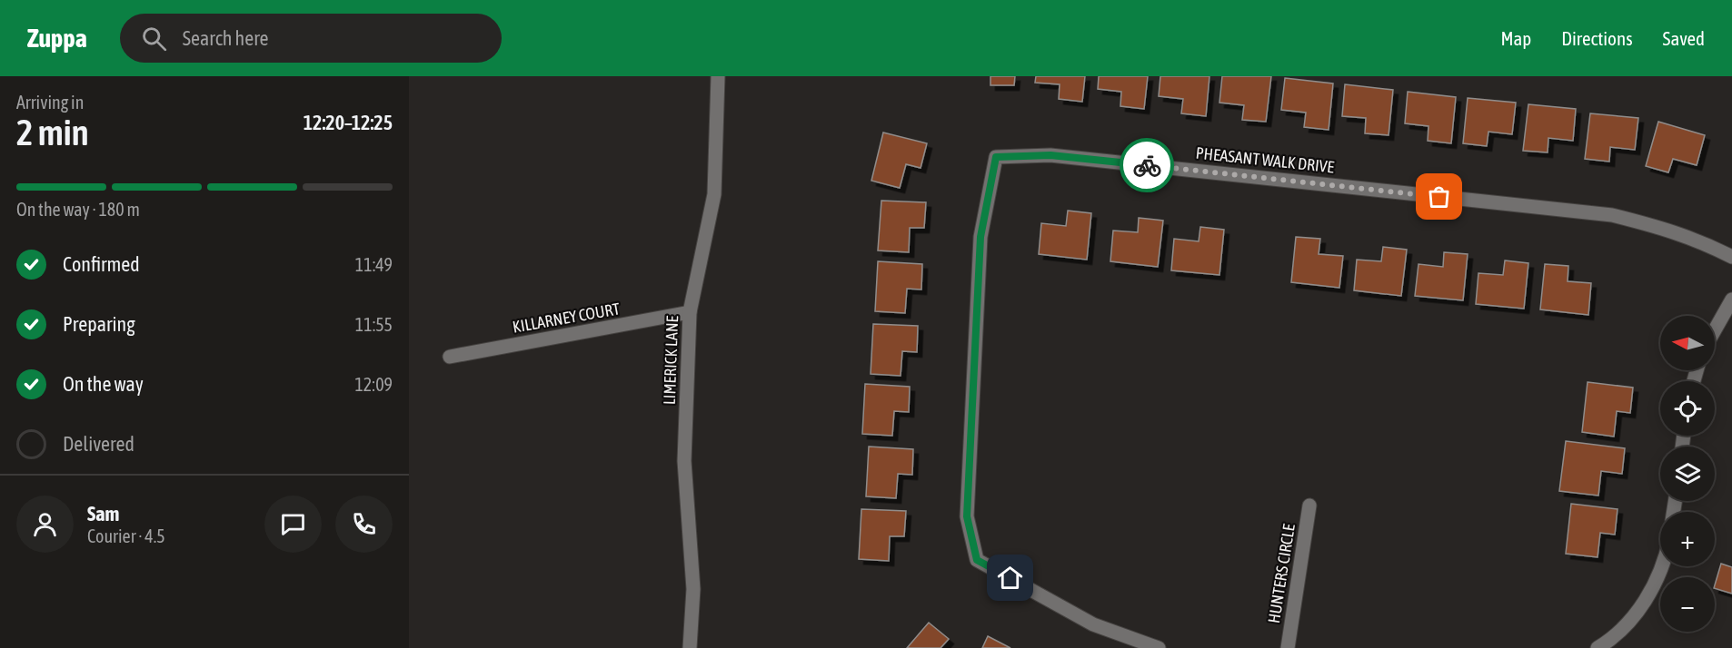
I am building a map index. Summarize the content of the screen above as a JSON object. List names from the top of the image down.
{
  "streets": {
    "street": [
      "PHEASANT WALK DRIVE",
      "KILLARNEY COURT",
      "LIMERICK LANE",
      "HUNTERS CIRCLE"
    ]
  },
  "crossings": [
    ["KILLARNEY COURT", "LIMERICK LANE"]
  ],
  "north": "left",
  "page": {
    "header": "Zuppa",
    "search": "Search here",
    "nav": ["Map", "Directions", "Saved"],
    "heading": ["2 min", "Arriving in", "12:20–12:25"],
    "panel": ["Sam", "Courier · 4.5"],
    "bar": "On the way · 180 m",
    "list": [
      ["Confirmed", "11:49"],
      ["Preparing", "11:55"],
      ["On the way", "12:09"],
      "Delivered"
    ],
    "map_buttons": ["+", "−"]
  }
}
